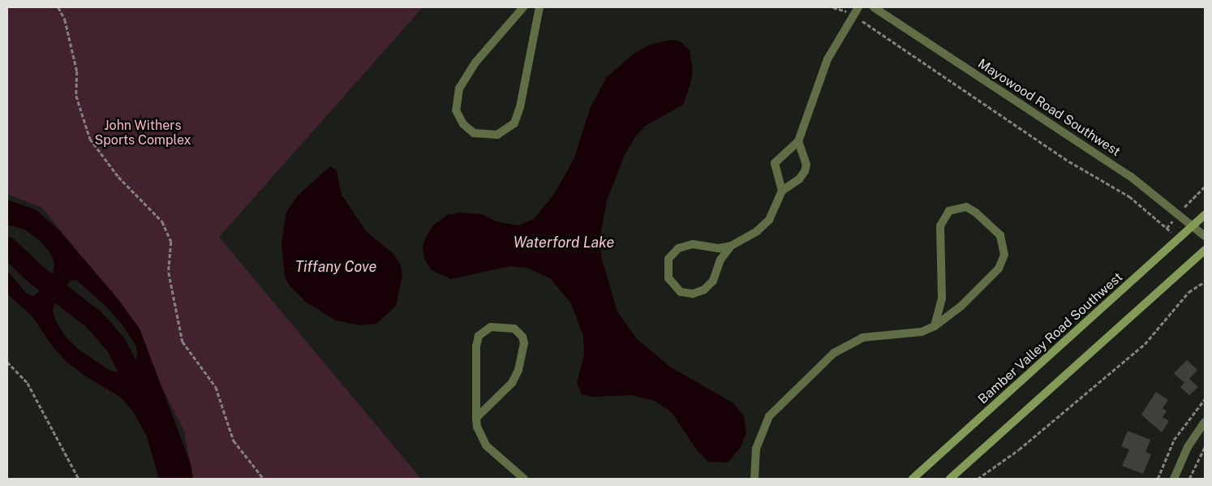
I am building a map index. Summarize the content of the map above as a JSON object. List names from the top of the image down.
{
  "streets": {
    "main road": ["Bamber Valley Road Southwest"],
    "street": ["Mayowood Road Southwest"]
  },
  "crossings": [
    ["Mayowood Road Southwest", "Bamber Valley Road Southwest"]
  ],
  "water": ["Waterford Lake", "Tiffany Cove"],
  "parks": ["John Withers Sports Complex"]
}
